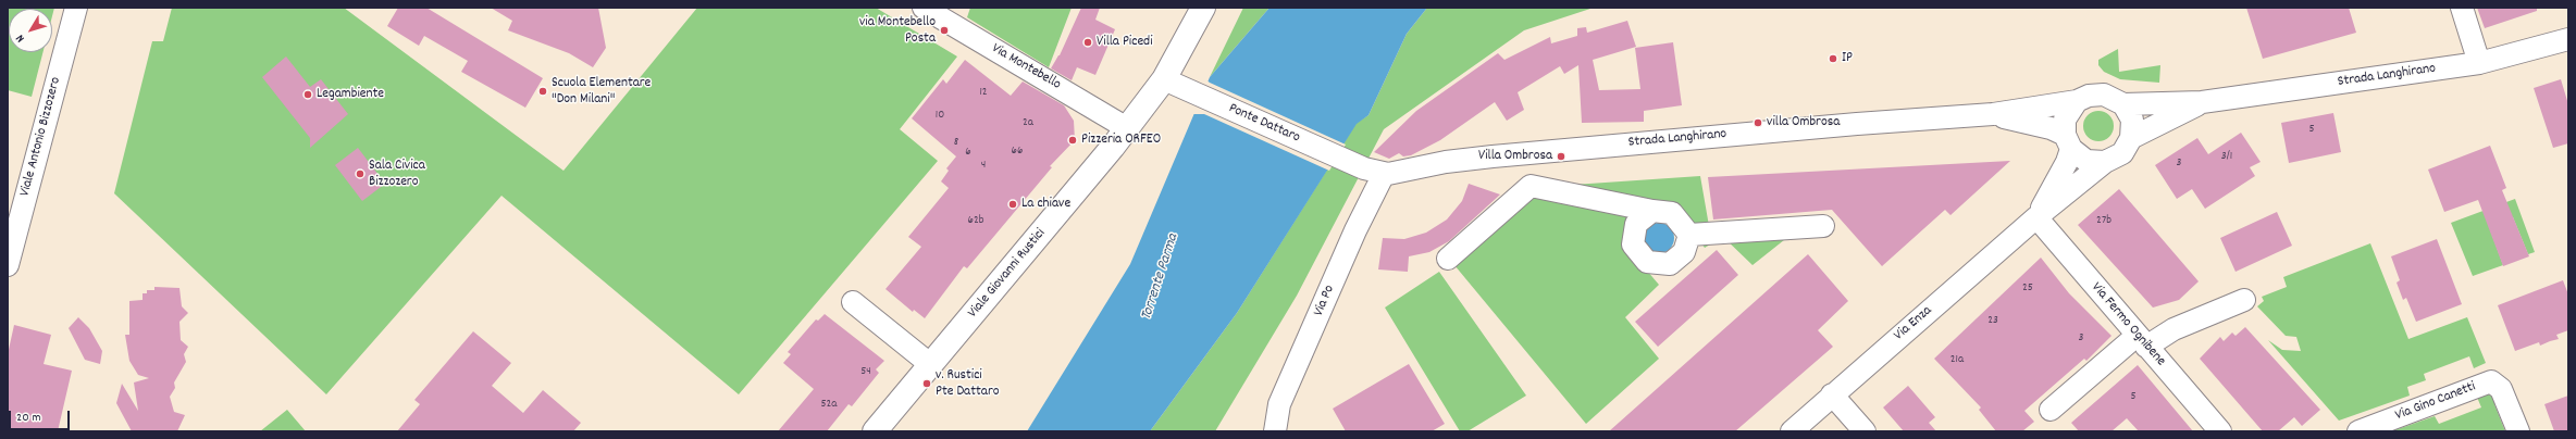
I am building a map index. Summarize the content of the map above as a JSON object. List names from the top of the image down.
{
  "streets": {
    "main road": ["Viale Giovanni Rustici"],
    "street": [
      "Via Montebello",
      "Strada Langhirano",
      "Ponte Dattaro",
      "Viale Antonio Bizzozero",
      "Via Po",
      "Via Enza",
      "Via Fermo Ognibene",
      "Via Gino Canetti"
    ]
  },
  "crossings": [
    ["Via Montebello", "Viale Giovanni Rustici"],
    ["Strada Langhirano", "Ponte Dattaro"],
    ["Strada Langhirano", "Via Po"],
    ["Strada Langhirano", "Via Enza"],
    ["Ponte Dattaro", "Viale Giovanni Rustici"],
    ["Ponte Dattaro", "Via Po"],
    ["Via Enza", "Via Fermo Ognibene"]
  ],
  "water": ["Torrente Parma"],
  "places": [
    "via Montebello Posta",
    "Villa Picedi",
    "IP",
    "Scuola Elementare \"Don Milani\"",
    "Legambiente",
    "villa Ombrosa",
    "Pizzeria ORFEO",
    "Villa Ombrosa",
    "Sala Civica Bizzozero",
    "La chiave",
    "v. Rustici Pte Dattaro"
  ],
  "house_numbers": [
    "12",
    "10",
    "2a",
    "5",
    "8",
    "66",
    "6",
    "3/1",
    "3",
    "4",
    "62b",
    "27b",
    "25",
    "23",
    "3",
    "21a",
    "54",
    "5",
    "52a"
  ],
  "scale_bar": "20 m",
  "north": "bottom left"
}
